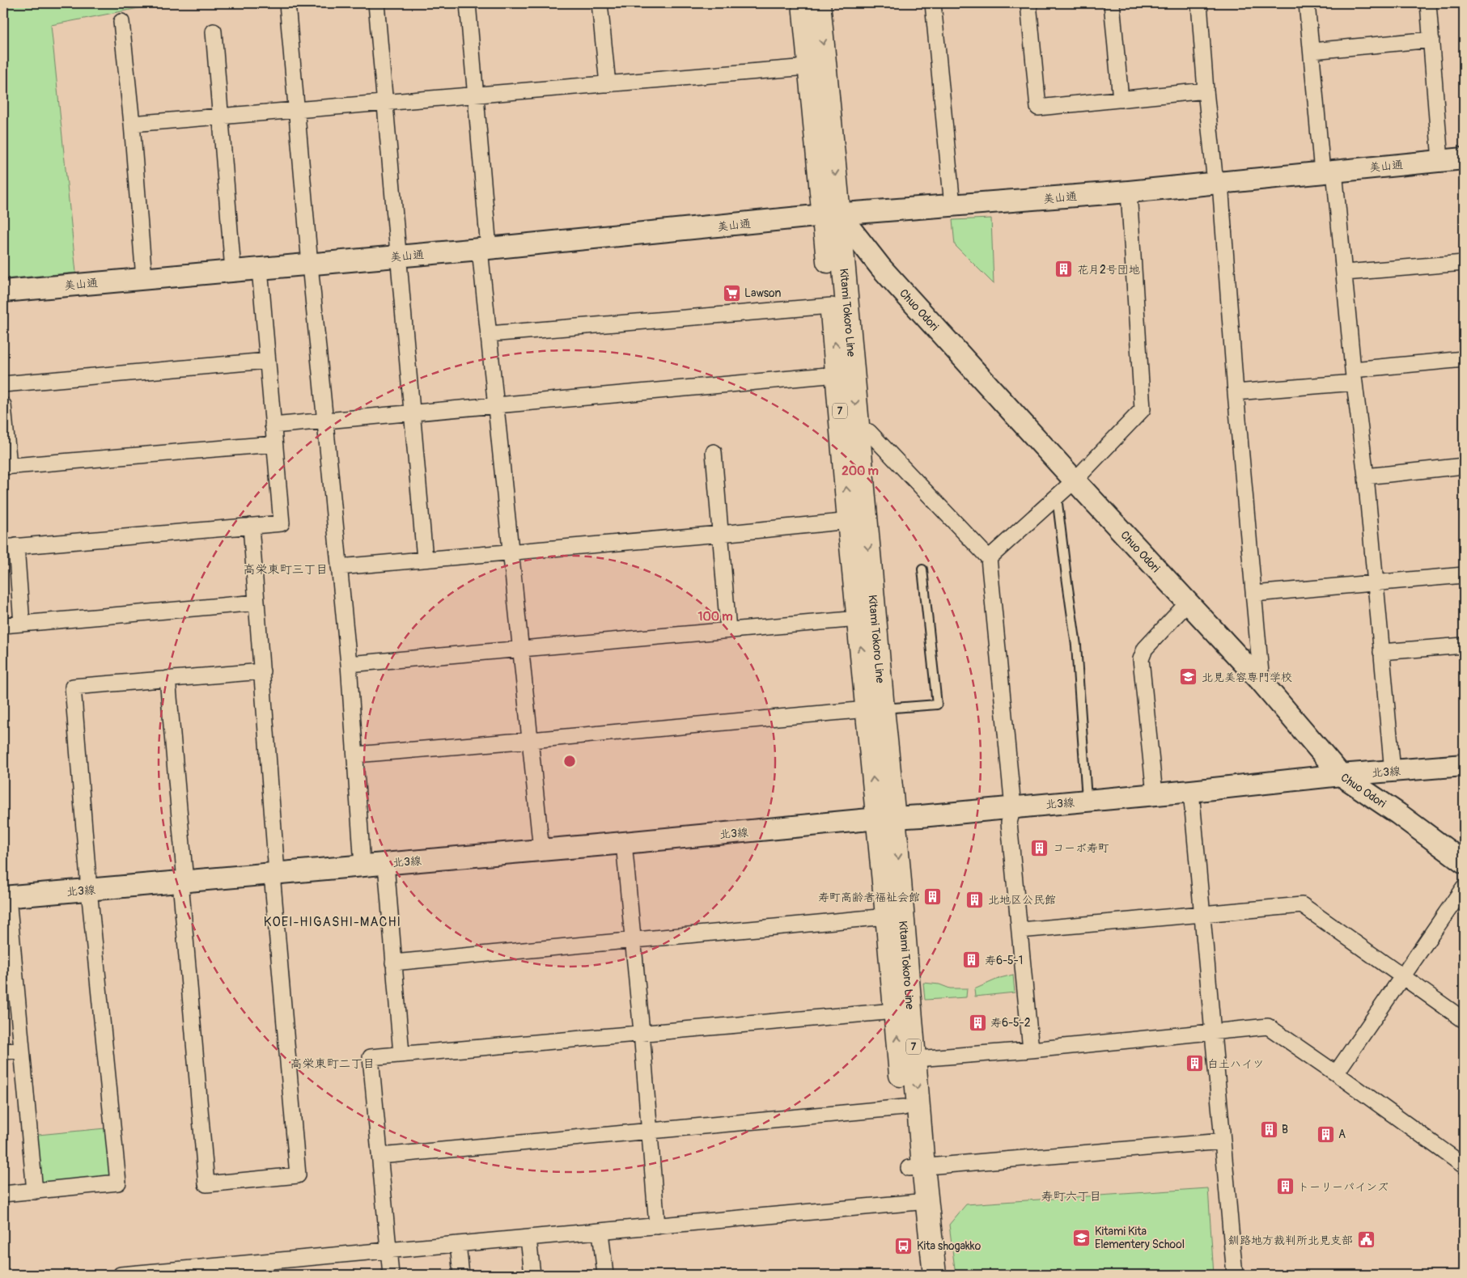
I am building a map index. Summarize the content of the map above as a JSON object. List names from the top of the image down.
{
  "streets": {
    "main road": ["Kitami Tokoro Line", "7"],
    "street": ["美山通", "Chuo Odori", "北3線"]
  },
  "crossings": [
    ["美山通", "Chuo Odori"],
    ["美山通", "Kitami Tokoro Line"],
    ["Chuo Odori", "Kitami Tokoro Line"],
    ["Chuo Odori", "北3線"],
    ["Kitami Tokoro Line", "北3線"]
  ],
  "districts": [
    "高栄東町三丁目",
    "KOEI-HIGASHI-MACHI",
    "高栄東町二丁目",
    "寿町六丁目"
  ],
  "places": {
    "building": [
      "花月2号団地",
      "コーポ寿町",
      "寿町高齢者福祉会館",
      "北地区公民館",
      "寿6-5-1",
      "寿6-5-2",
      "白土ハイツ",
      "B",
      "A",
      "トーリーパインズ"
    ],
    "supermarket": ["Lawson"],
    "school or university": ["北見美容専門学校", "Kitami Kita Elementery School"],
    "public building": ["釧路地方裁判所北見支部"],
    "bus stop": ["Kita shogakko"]
  },
  "rings": ["200 m", "100 m"]
}
